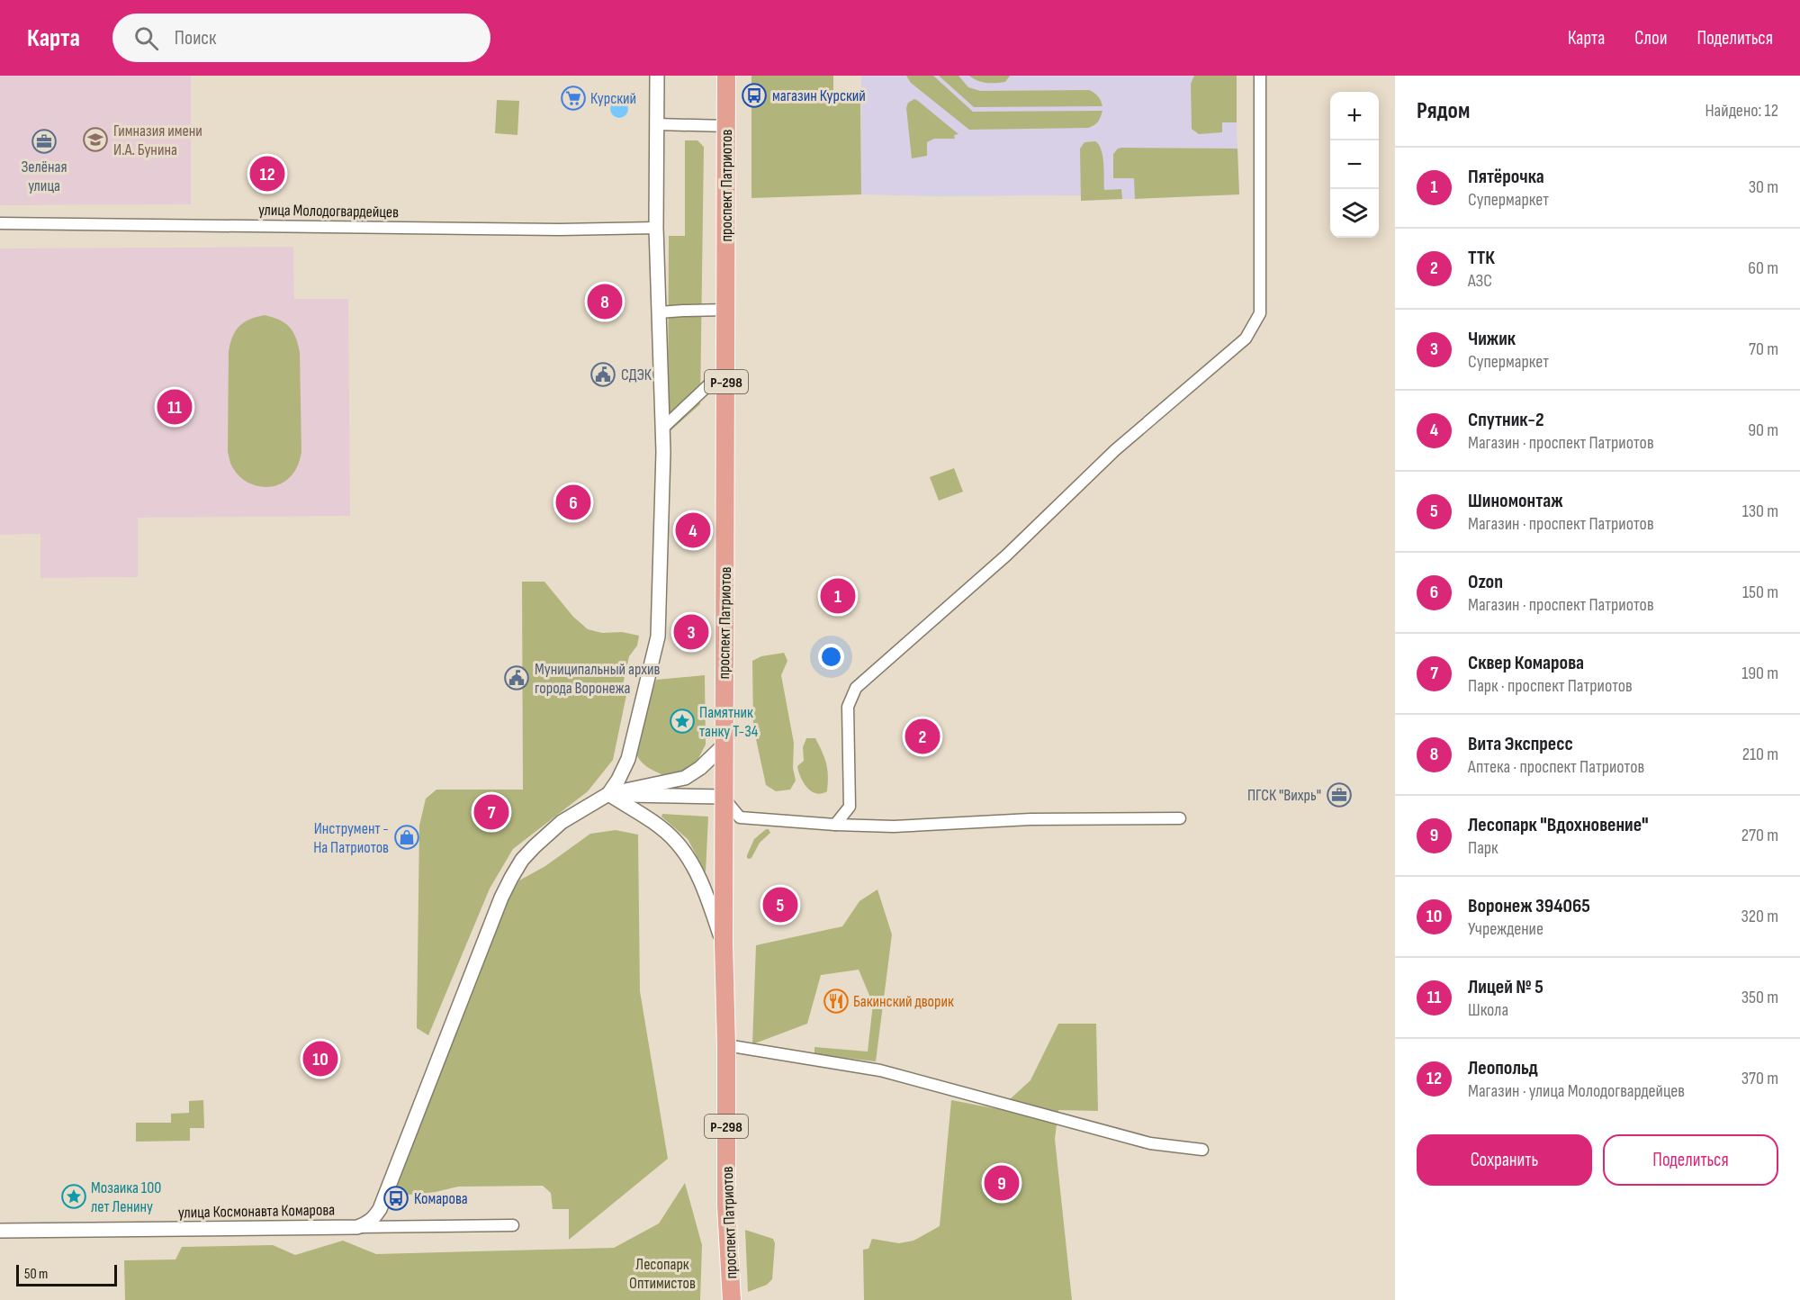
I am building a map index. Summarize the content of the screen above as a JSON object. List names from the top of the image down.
{
  "streets": {
    "highway": ["проспект Патриотов", "Р-298"],
    "street": ["улица Молодогвардейцев", "улица Космонавта Комарова"]
  },
  "parks": ["Лесопарк Оптимистов"],
  "places": {
    "bus stop": ["магазин Курский", "Комарова"],
    "supermarket": ["Курский"],
    "school or university": ["Гимназия имени И.А. Бунина"],
    "office": ["Зелёная улица", "ПГСК \"Вихрь\""],
    "public building": ["СДЭК", "Муниципальный архив города Воронежа"],
    "place": ["Памятник танку Т-34", "Мозаика 100 лет Ленину"],
    "shop": ["Инструмент - На Патриотов"],
    "restaurant": ["Бакинский дворик"]
  },
  "scale_bar": "50 m",
  "page": {
    "header": "Карта",
    "search": "Поиск",
    "nav": ["Карта", "Слои", "Поделиться"],
    "heading": ["Рядом", "Найдено: 12"],
    "map_buttons": ["+", "−"],
    "list": [
      {
        "mark": "1",
        "name": "Пятёрочка",
        "note": "Супермаркет",
        "value": "30 m"
      },
      {
        "mark": "2",
        "name": "ТТК",
        "note": "АЗС",
        "value": "60 m"
      },
      {
        "mark": "3",
        "name": "Чижик",
        "note": "Супермаркет",
        "value": "70 m"
      },
      {
        "mark": "4",
        "name": "Спутник-2",
        "note": "Магазин · проспект Патриотов",
        "value": "90 m"
      },
      {
        "mark": "5",
        "name": "Шиномонтаж",
        "note": "Магазин · проспект Патриотов",
        "value": "130 m"
      },
      {
        "mark": "6",
        "name": "Ozon",
        "note": "Магазин · проспект Патриотов",
        "value": "150 m"
      },
      {
        "mark": "7",
        "name": "Сквер Комарова",
        "note": "Парк · проспект Патриотов",
        "value": "190 m"
      },
      {
        "mark": "8",
        "name": "Вита Экспресс",
        "note": "Аптека · проспект Патриотов",
        "value": "210 m"
      },
      {
        "mark": "9",
        "name": "Лесопарк \"Вдохновение\"",
        "note": "Парк",
        "value": "270 m"
      },
      {
        "mark": "10",
        "name": "Воронеж 394065",
        "note": "Учреждение",
        "value": "320 m"
      },
      {
        "mark": "11",
        "name": "Лицей № 5",
        "note": "Школа",
        "value": "350 m"
      },
      {
        "mark": "12",
        "name": "Леопольд",
        "note": "Магазин · улица Молодогвардейцев",
        "value": "370 m"
      }
    ],
    "pins": [
      "12",
      "8",
      "11",
      "6",
      "4",
      "1",
      "3",
      "2",
      "7",
      "5",
      "10",
      "9"
    ],
    "buttons": ["Сохранить", "Поделиться"],
    "scale": "50 m"
  }
}
